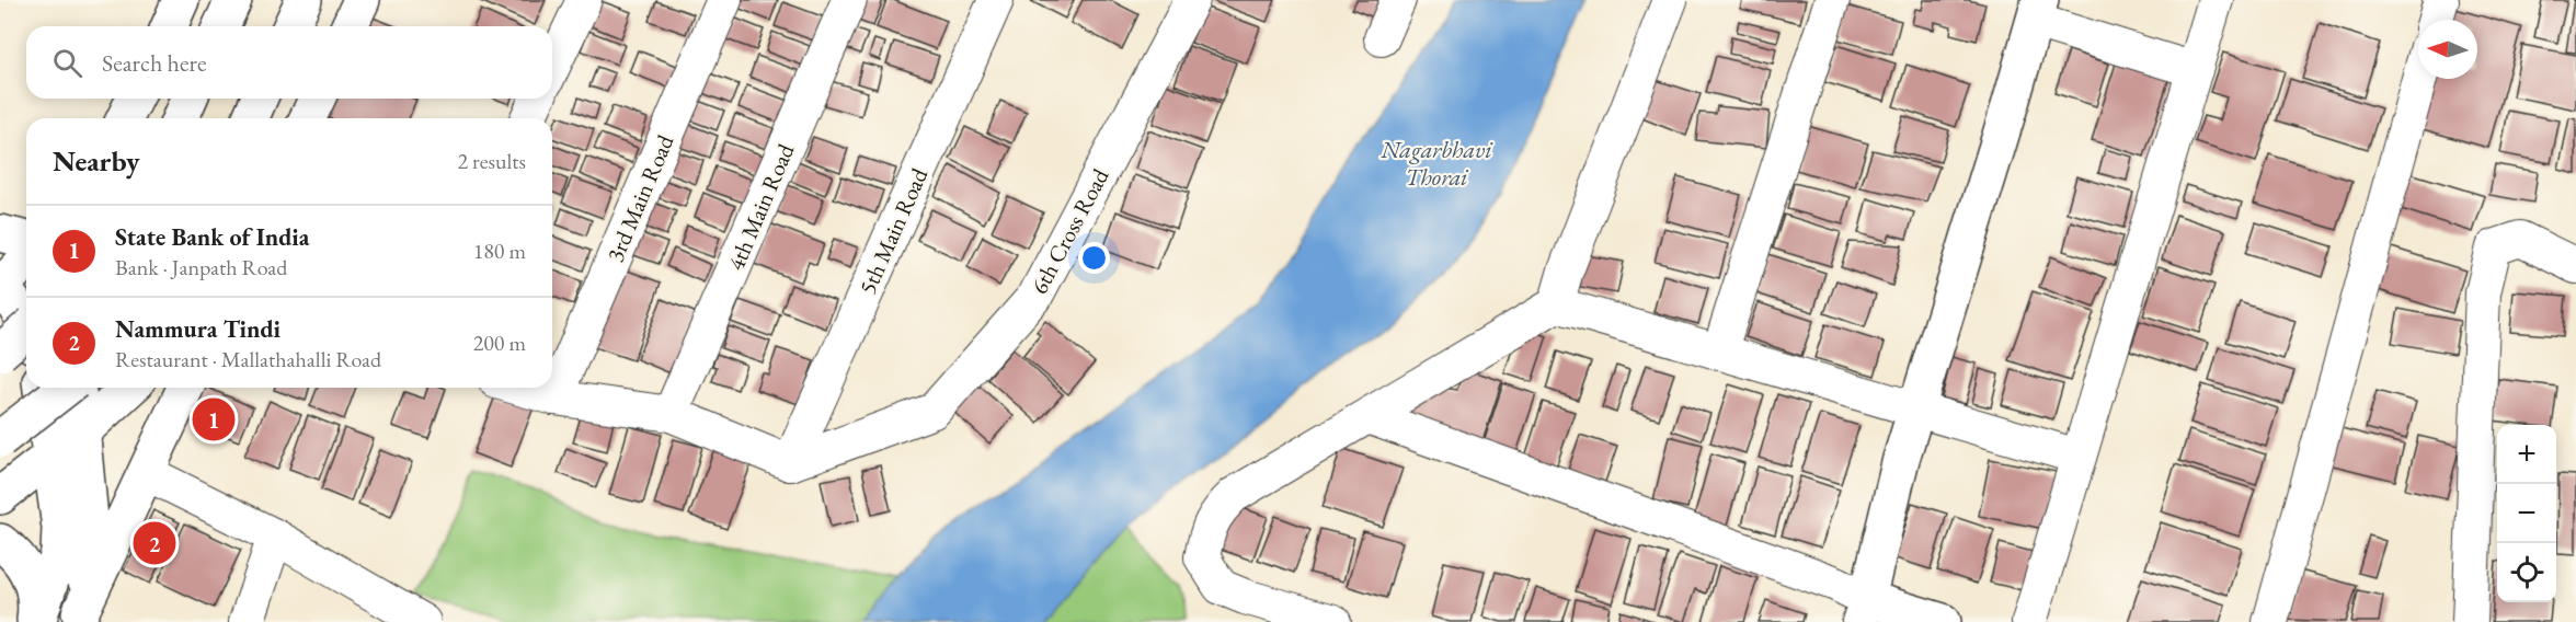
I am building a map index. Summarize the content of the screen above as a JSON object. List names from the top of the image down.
{
  "streets": {
    "street": [
      "3rd Main Road",
      "4th Main Road",
      "5th Main Road",
      "6th Cross Road"
    ]
  },
  "crossings": [
    ["5th Main Road", "6th Cross Road"]
  ],
  "water": ["Nagarbhavi Thorai"],
  "north": "left",
  "page": {
    "search": "Search here",
    "heading": ["Nearby", "2 results"],
    "list": [
      {
        "mark": "1",
        "name": "State Bank of India",
        "note": "Bank · Janpath Road",
        "value": "180 m"
      },
      {
        "mark": "2",
        "name": "Nammura Tindi",
        "note": "Restaurant · Mallathahalli Road",
        "value": "200 m"
      }
    ],
    "pins": ["1", "2"],
    "map_buttons": ["+", "−"]
  }
}
